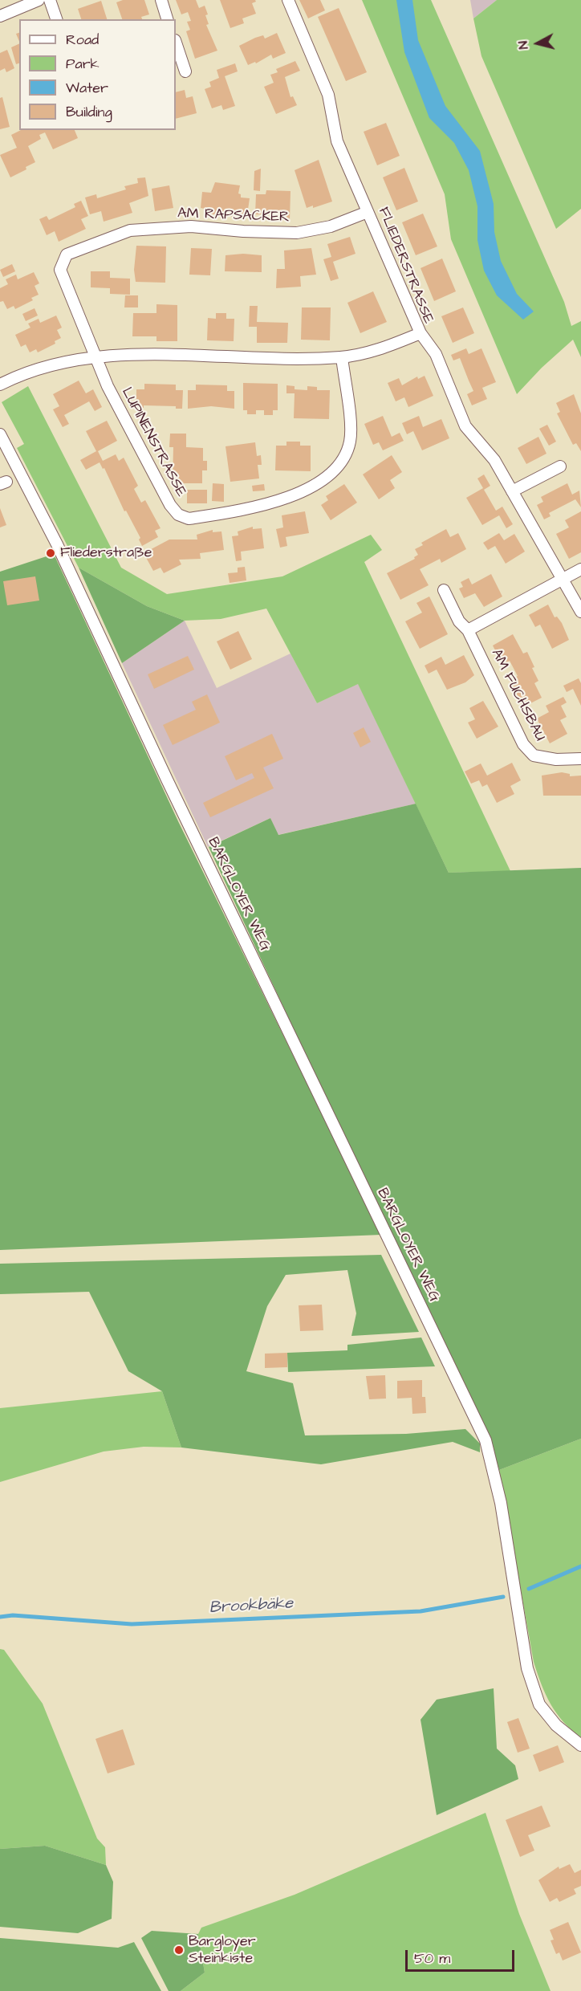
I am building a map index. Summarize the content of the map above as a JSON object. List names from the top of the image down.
{
  "streets": {
    "street": [
      "AM RAPSACKER",
      "FLIEDERSTRASSE",
      "LUPINENSTRASSE",
      "AM FUCHSBAU",
      "BARGLOYER WEG"
    ]
  },
  "crossings": [
    ["AM RAPSACKER", "FLIEDERSTRASSE"],
    ["AM RAPSACKER", "LUPINENSTRASSE"],
    ["FLIEDERSTRASSE", "LUPINENSTRASSE"]
  ],
  "water": ["Brookbäke"],
  "places": ["Fliederstraße", "Bargloyer Steinkiste"],
  "legend": [
    "Road",
    "Park",
    "Water",
    "Building"
  ],
  "scale_bar": "50 m",
  "north": "left"
}
